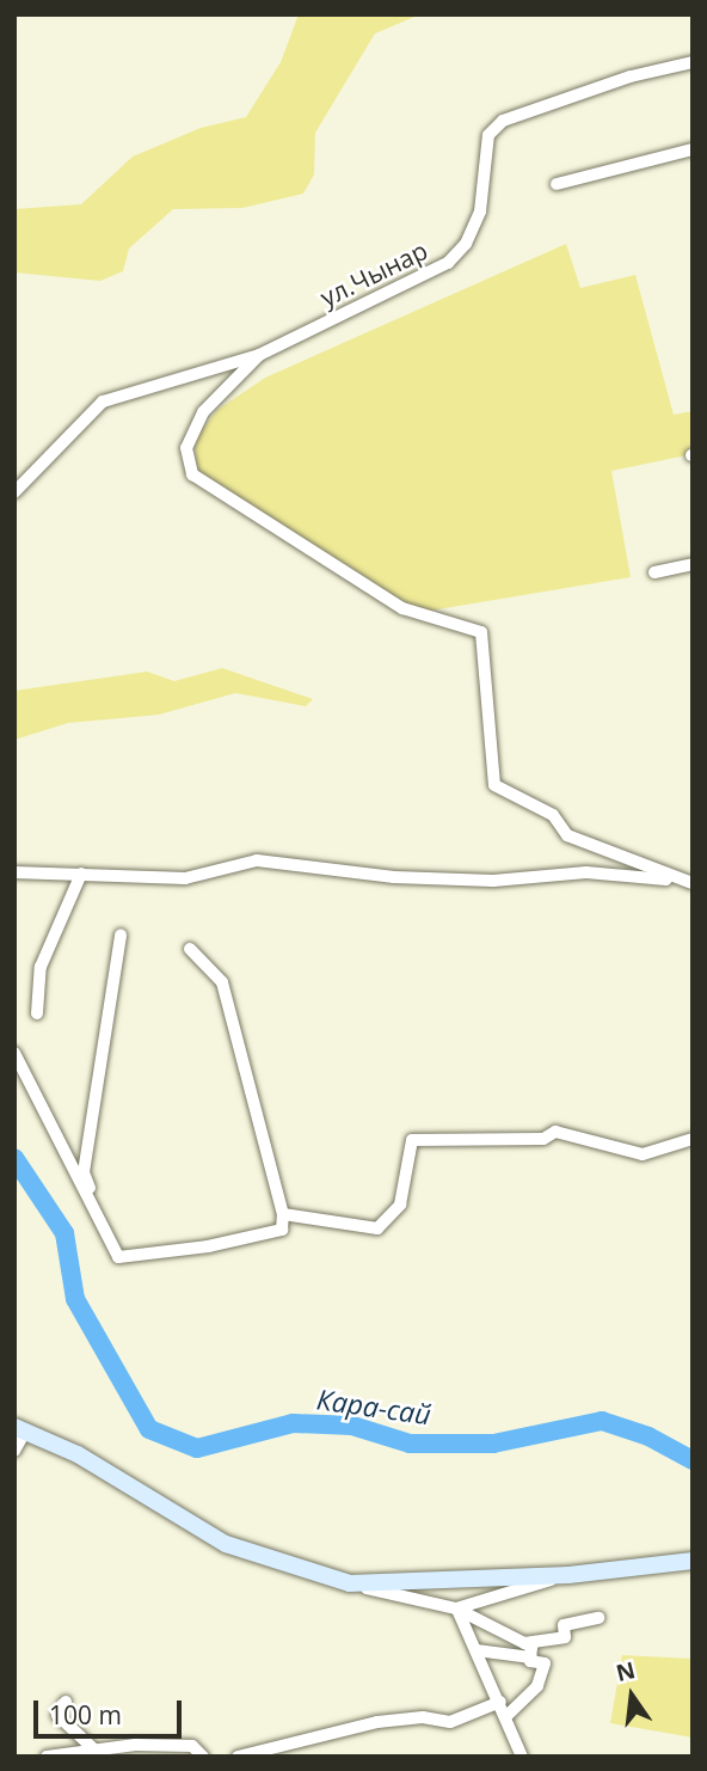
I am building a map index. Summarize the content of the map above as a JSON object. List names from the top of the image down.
{
  "streets": {
    "street": ["ул.Чынар"]
  },
  "water": ["Кара-сай"],
  "scale_bar": "100 m",
  "north": "top"
}
